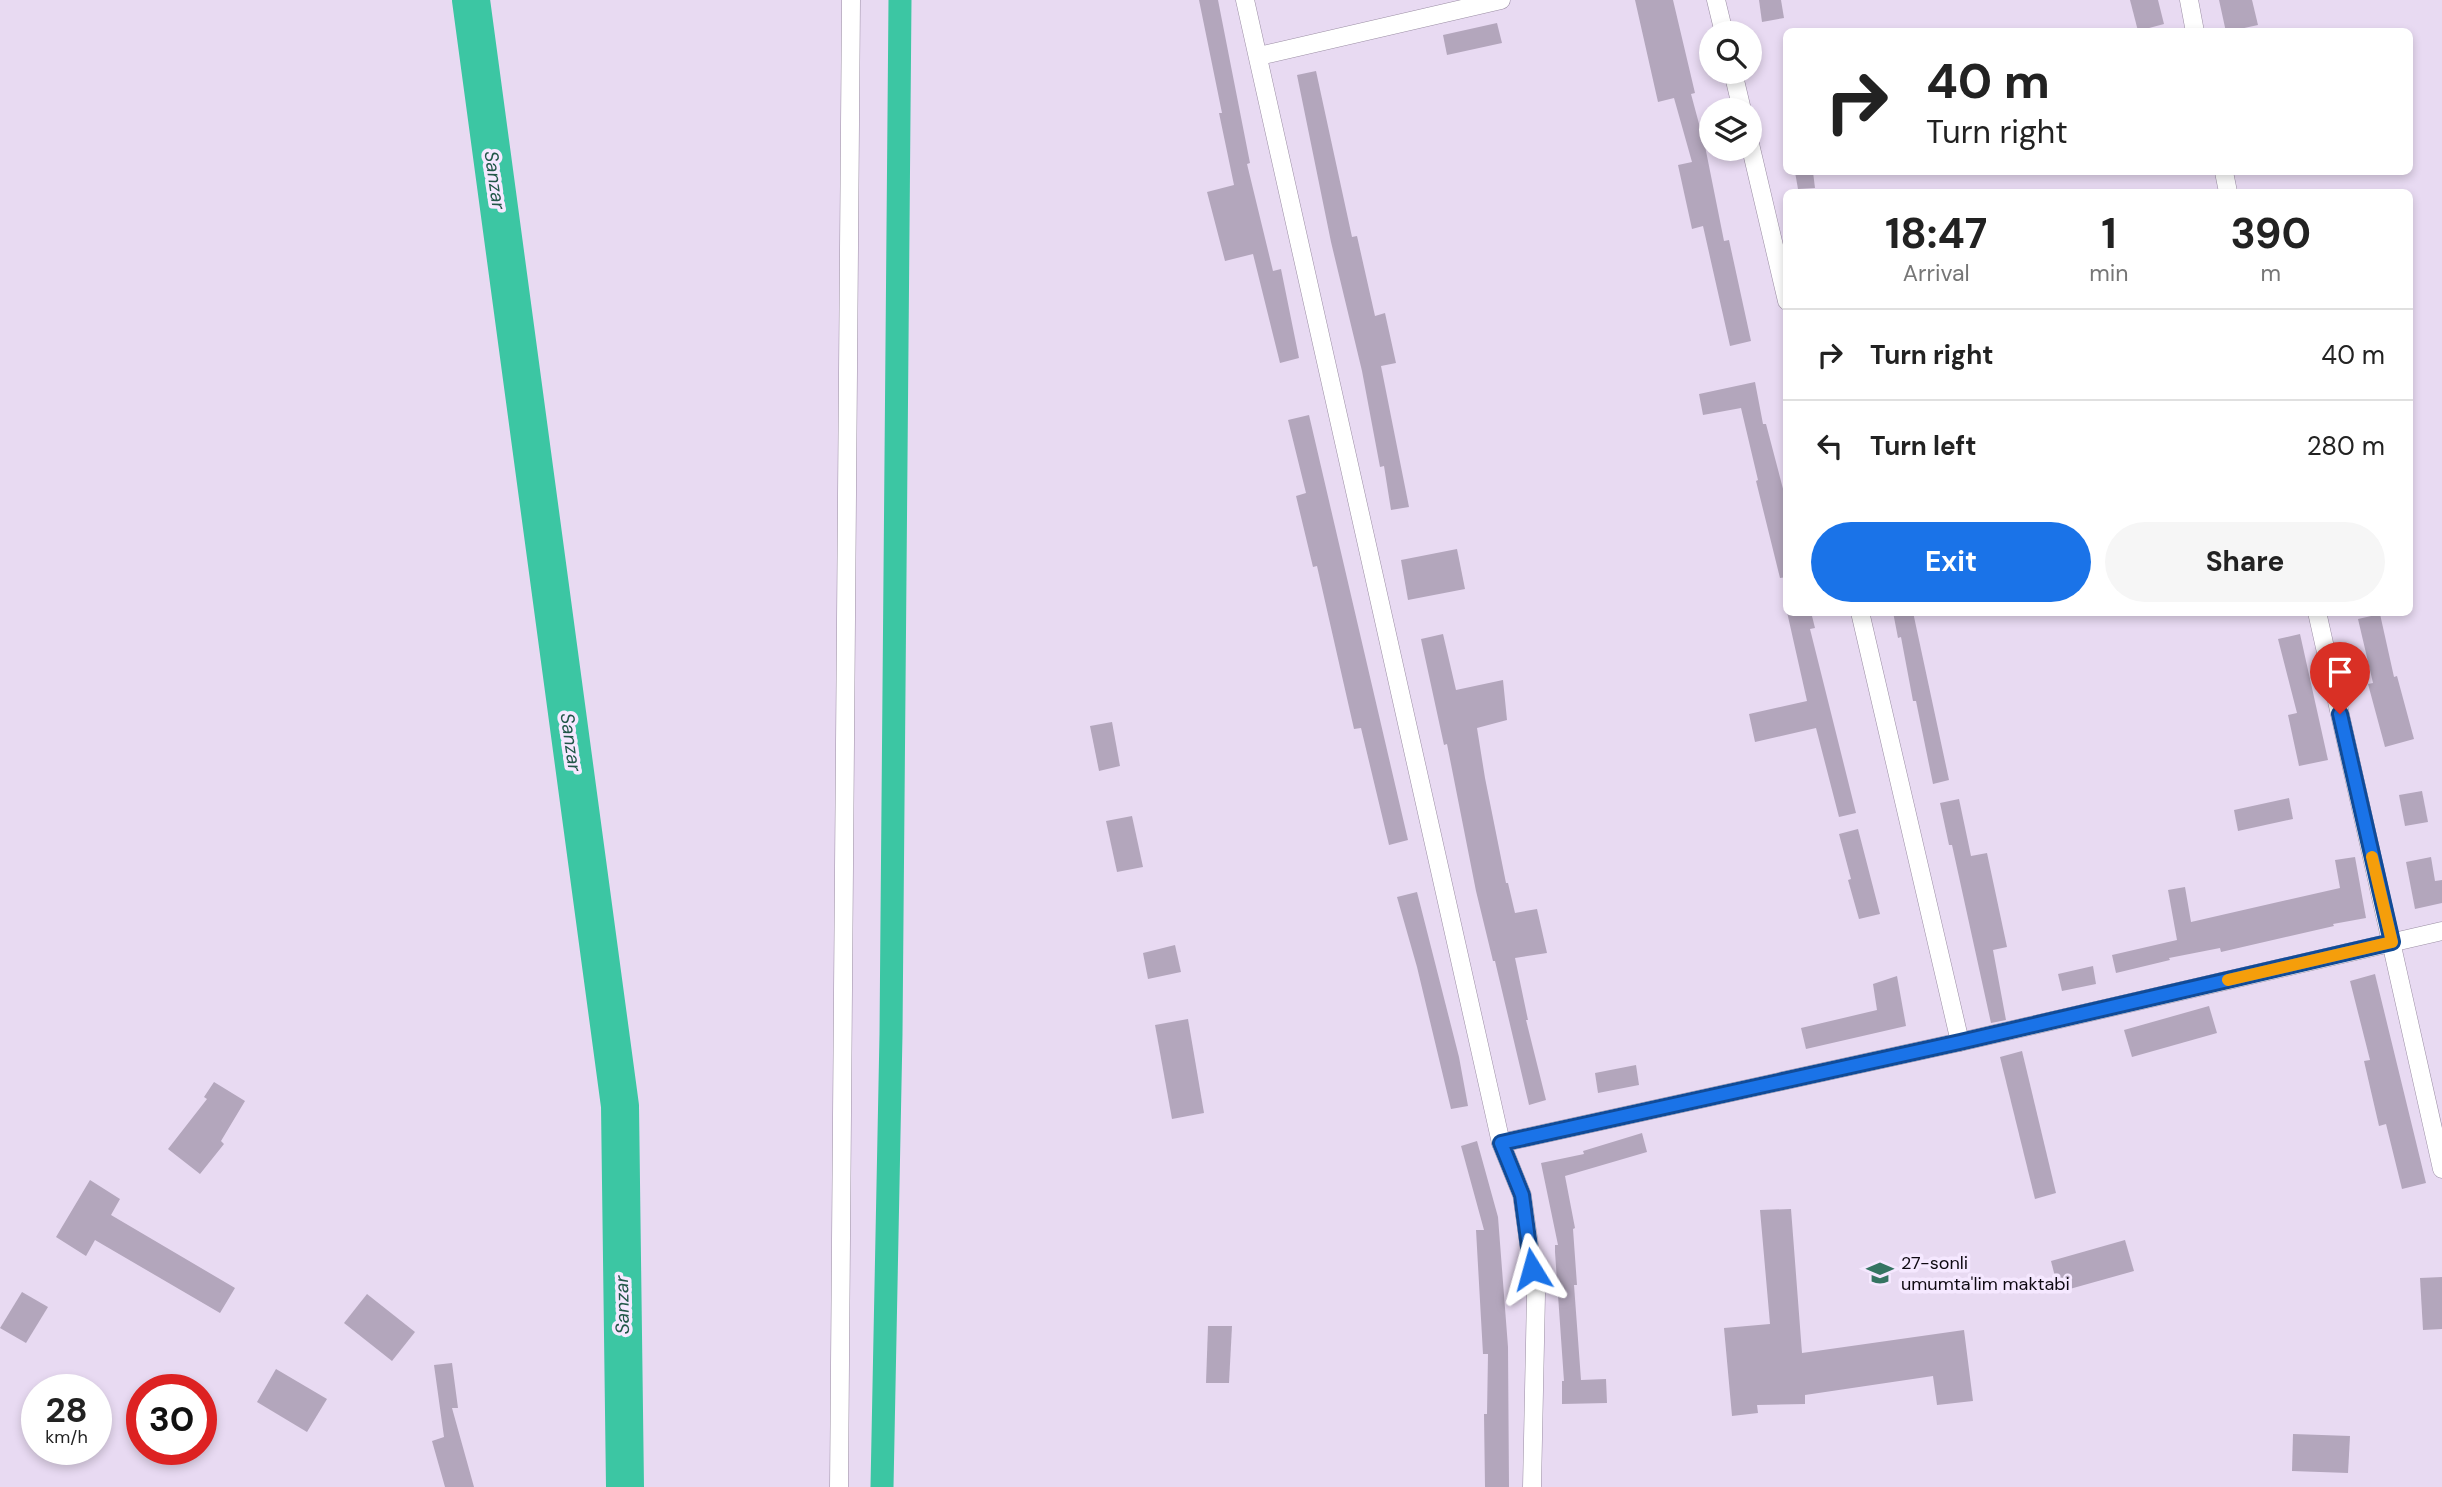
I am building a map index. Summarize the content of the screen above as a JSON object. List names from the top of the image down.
{
  "water": ["Sanzar"],
  "places": {
    "school or university": ["27-sonli umumta'lim maktabi"]
  },
  "page": {
    "turn": ["40 m", "Turn right"],
    "eta": [
      "18:47",
      "Arrival",
      "1",
      "min",
      "390",
      "m"
    ],
    "list": [
      {
        "name": "Turn right",
        "value": "40 m"
      },
      {
        "name": "Turn left",
        "value": "280 m"
      }
    ],
    "buttons": ["Exit", "Share"],
    "speed": "28 km/h",
    "limit": "30"
  }
}
